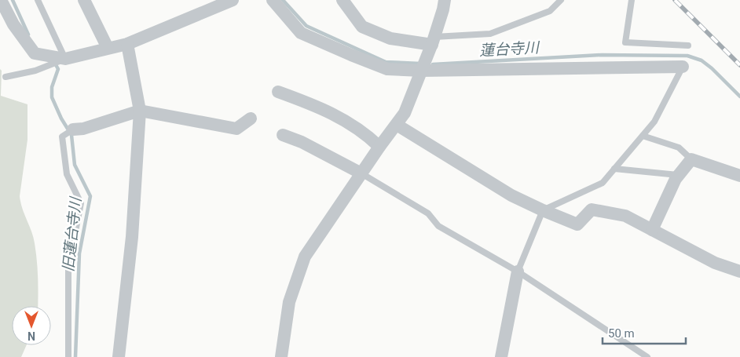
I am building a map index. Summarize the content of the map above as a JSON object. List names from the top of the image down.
{
  "water": ["蓮台寺川", "旧蓮台寺川"],
  "scale_bar": "50 m",
  "north": "bottom"
}
